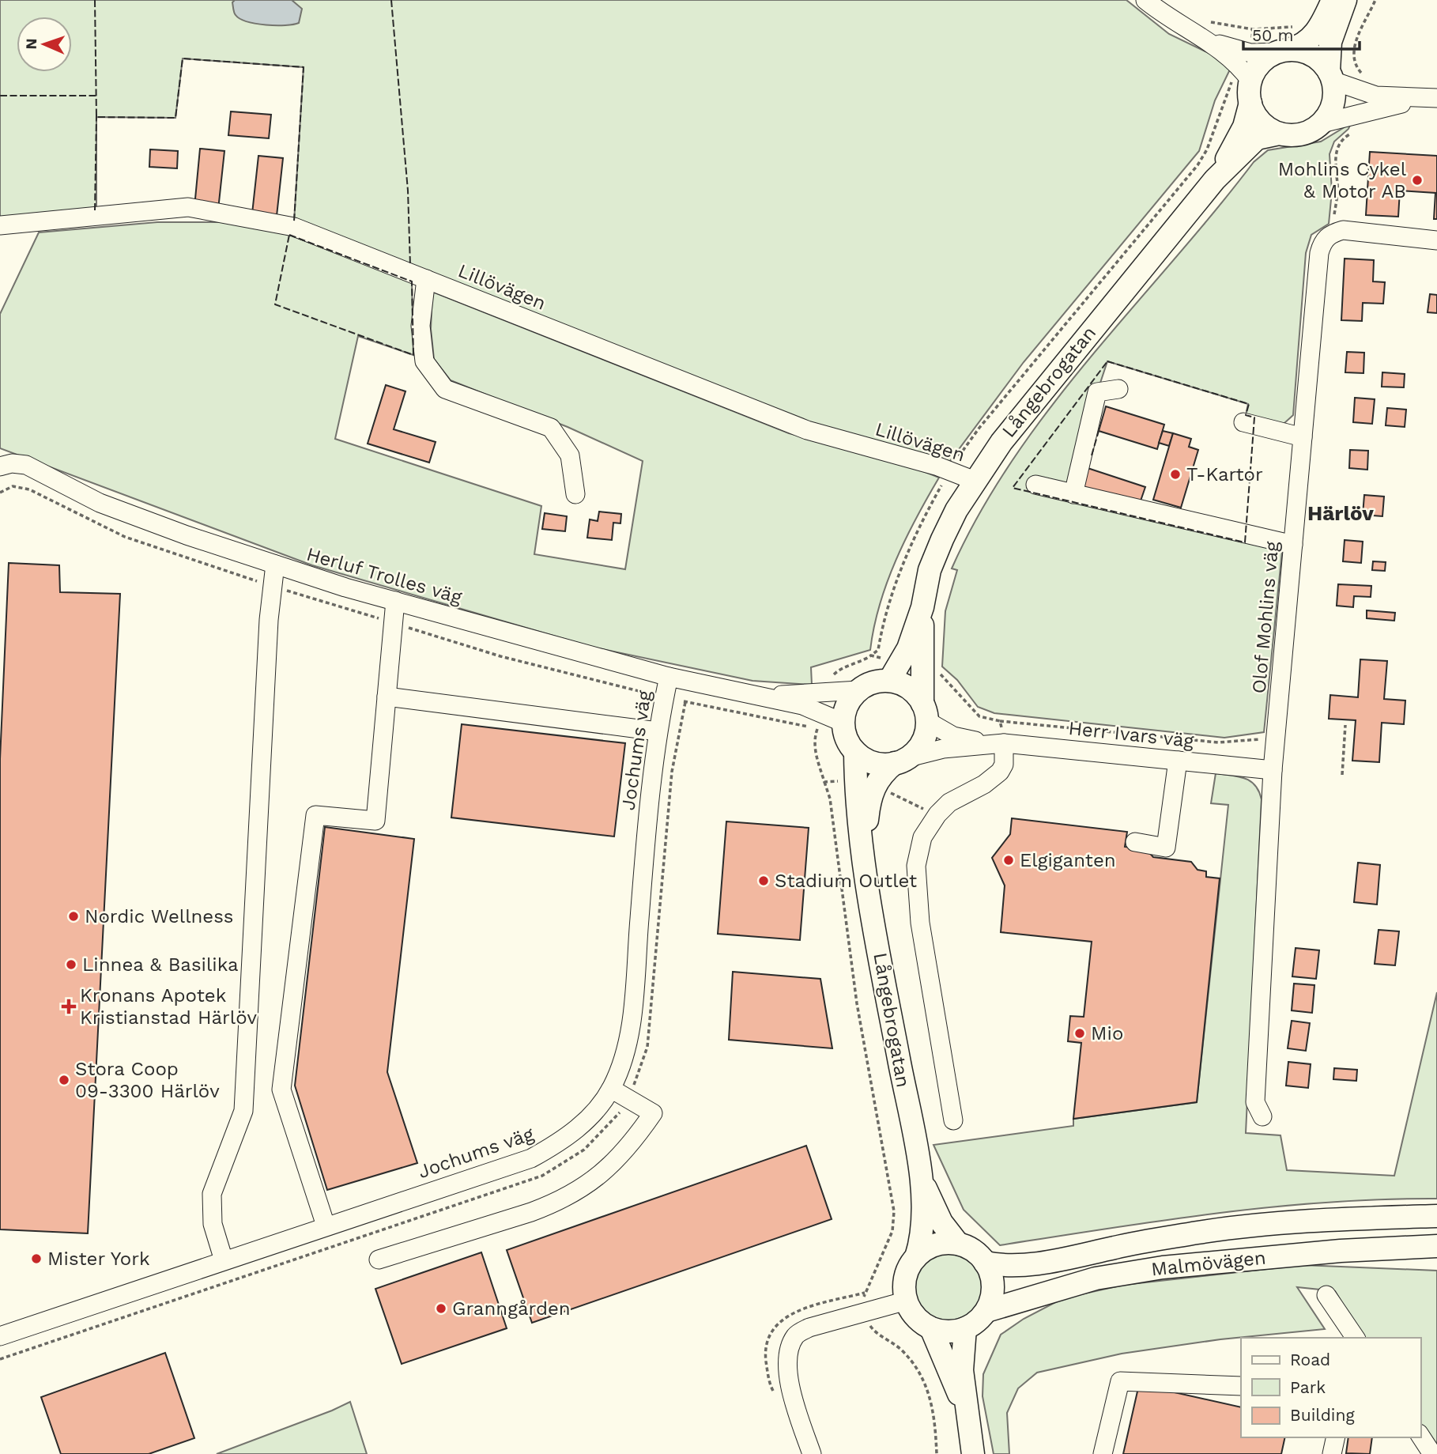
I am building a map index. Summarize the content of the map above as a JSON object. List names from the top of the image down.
{
  "streets": {
    "main road": ["Långebrogatan", "Malmövägen"],
    "street": [
      "Lillövägen",
      "Herluf Trolles väg",
      "Olof Mohlins väg",
      "Herr Ivars väg",
      "Jochums väg"
    ]
  },
  "crossings": [
    ["Lillövägen", "Långebrogatan"],
    ["Långebrogatan", "Herluf Trolles väg"],
    ["Långebrogatan", "Herr Ivars väg"],
    ["Långebrogatan", "Malmövägen"],
    ["Herluf Trolles väg", "Herr Ivars väg"],
    ["Herluf Trolles väg", "Jochums väg"],
    ["Olof Mohlins väg", "Herr Ivars väg"]
  ],
  "districts": ["Härlöv"],
  "places": {
    "other": [
      "Mohlins Cykel & Motor AB",
      "T-Kartor",
      "Elgiganten",
      "Stadium Outlet",
      "Nordic Wellness",
      "Linnea & Basilika",
      "Mio",
      "Stora Coop 09-3300 Härlöv",
      "Mister York",
      "Granngården"
    ],
    "health": ["Kronans Apotek Kristianstad Härlöv"]
  },
  "legend": ["Road", "Park", "Building"],
  "scale_bar": "50 m",
  "north": "left"
}
